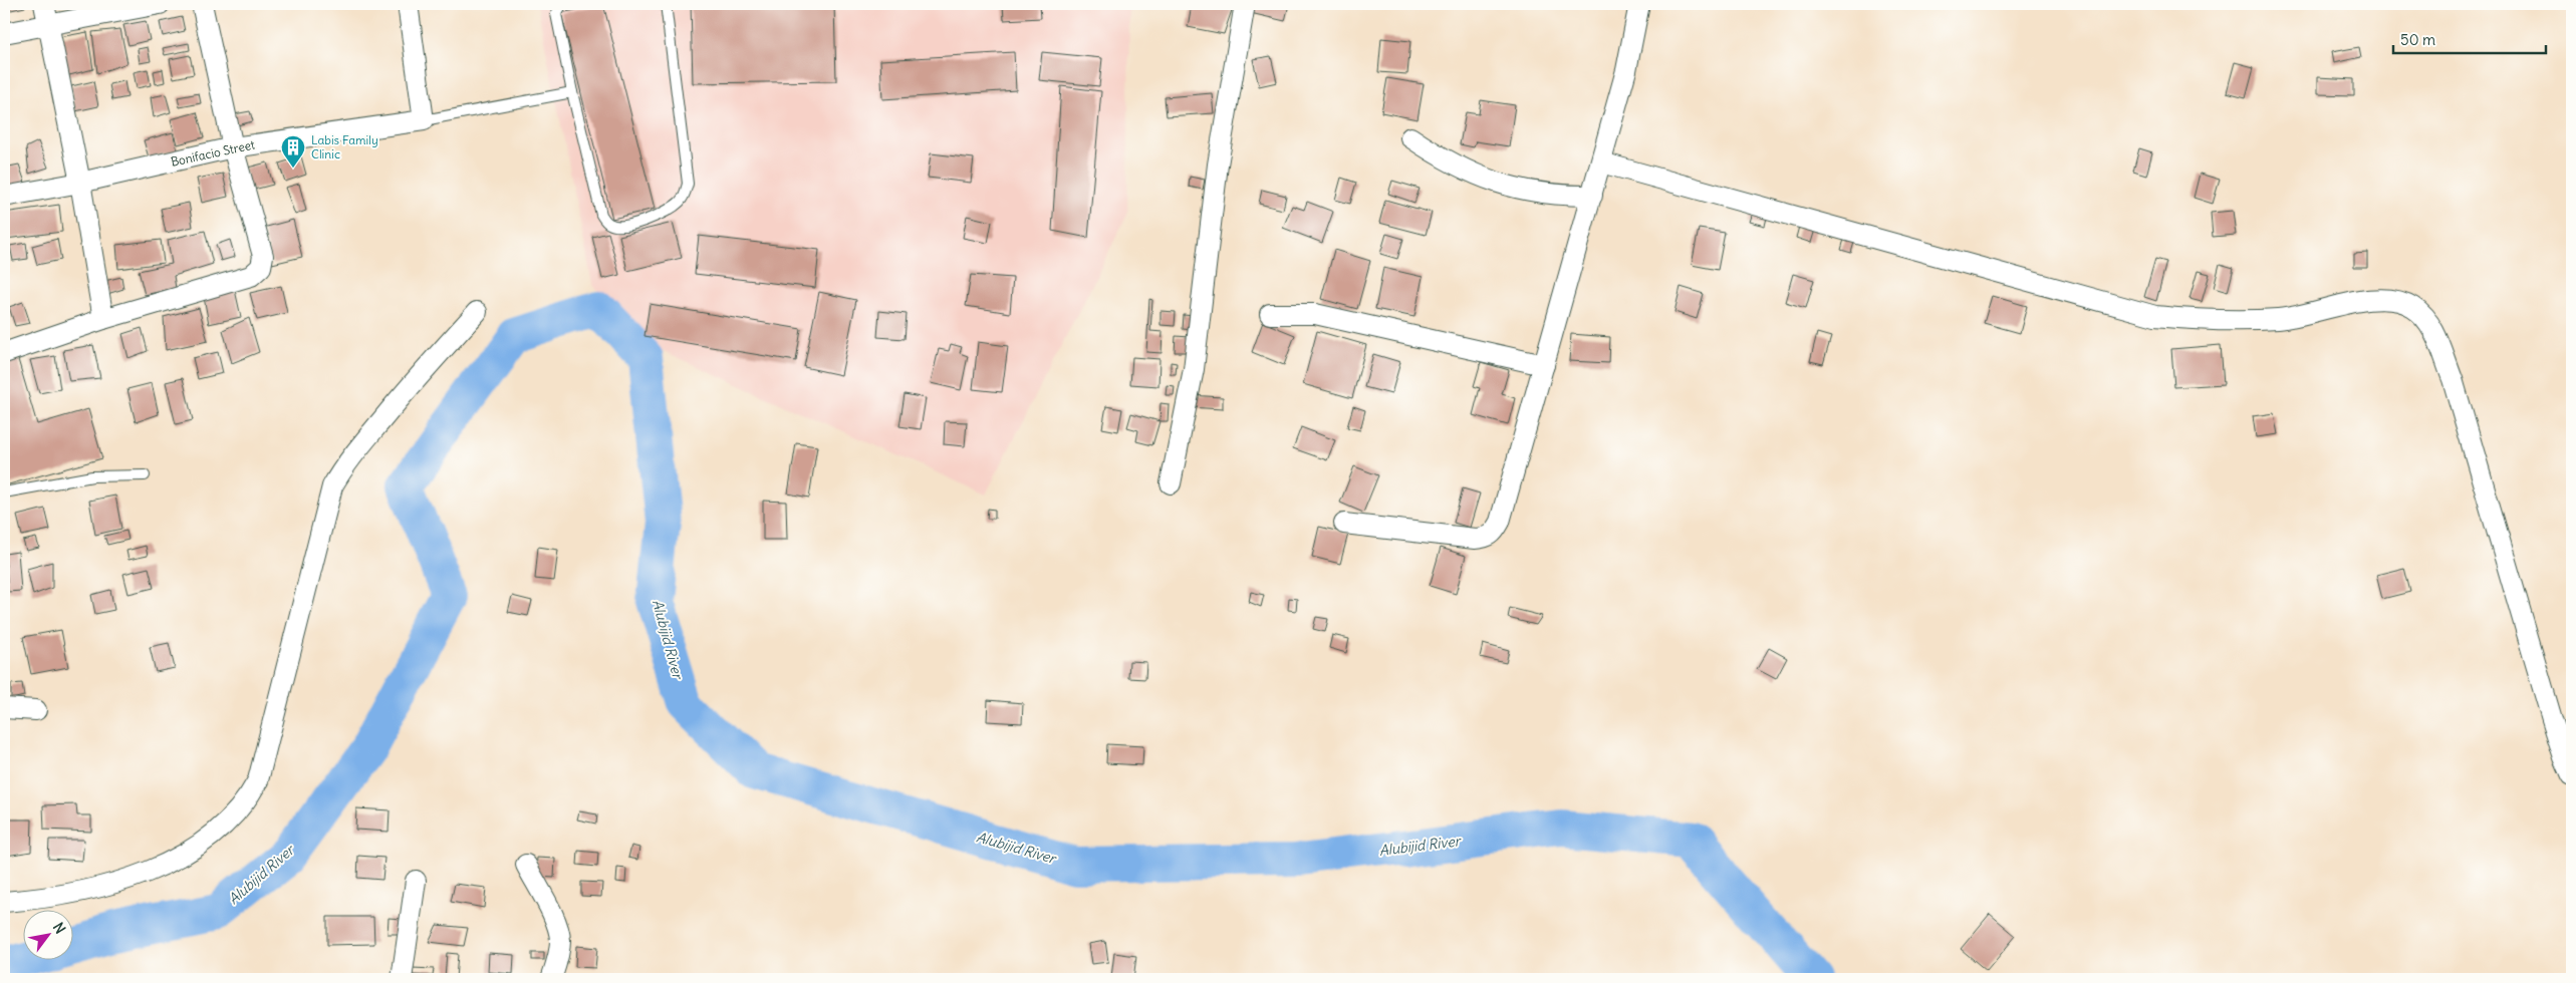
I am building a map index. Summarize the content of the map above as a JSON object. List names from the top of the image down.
{
  "streets": {
    "street": ["Bonifacio Street"]
  },
  "water": ["Alubijid River"],
  "places": {
    "building": ["Labis Family Clinic"]
  },
  "scale_bar": "50 m",
  "north": "top right"
}
